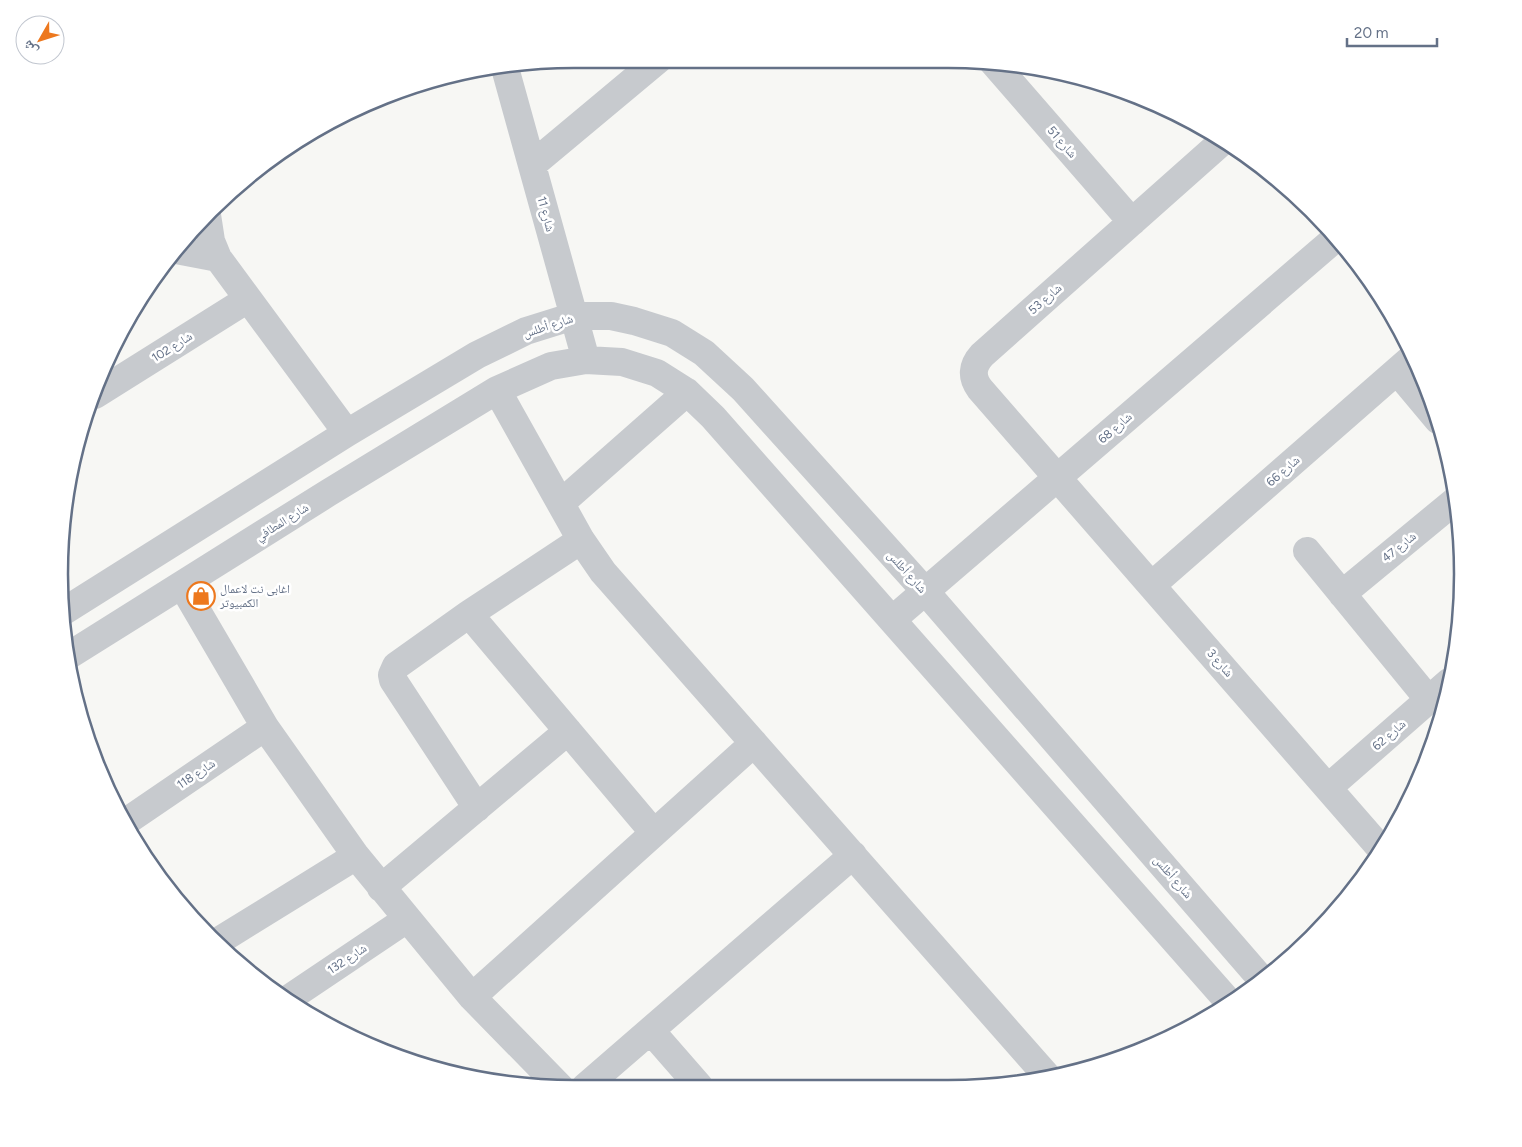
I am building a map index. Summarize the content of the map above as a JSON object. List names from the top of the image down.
{
  "streets": {
    "street": [
      "شارع 51",
      "شارع 11",
      "شارع 53",
      "شارع أطلس",
      "شارع 102",
      "شارع 68",
      "شارع 66",
      "شارع المطافي",
      "شارع 47",
      "شارع 3",
      "شارع 62",
      "شارع 118",
      "شارع 132"
    ]
  },
  "crossings": [
    ["شارع 51", "شارع 53"],
    ["شارع 11", "شارع أطلس"],
    ["شارع 53", "شارع 68"],
    ["شارع 53", "شارع 3"],
    ["شارع أطلس", "شارع 68"],
    ["شارع 68", "شارع 3"],
    ["شارع 66", "شارع 3"],
    ["شارع 3", "شارع 62"]
  ],
  "places": {
    "shop": ["اغابى نت لاعمال الكمبيوتر"]
  },
  "scale_bar": "20 m",
  "north": "bottom left"
}
